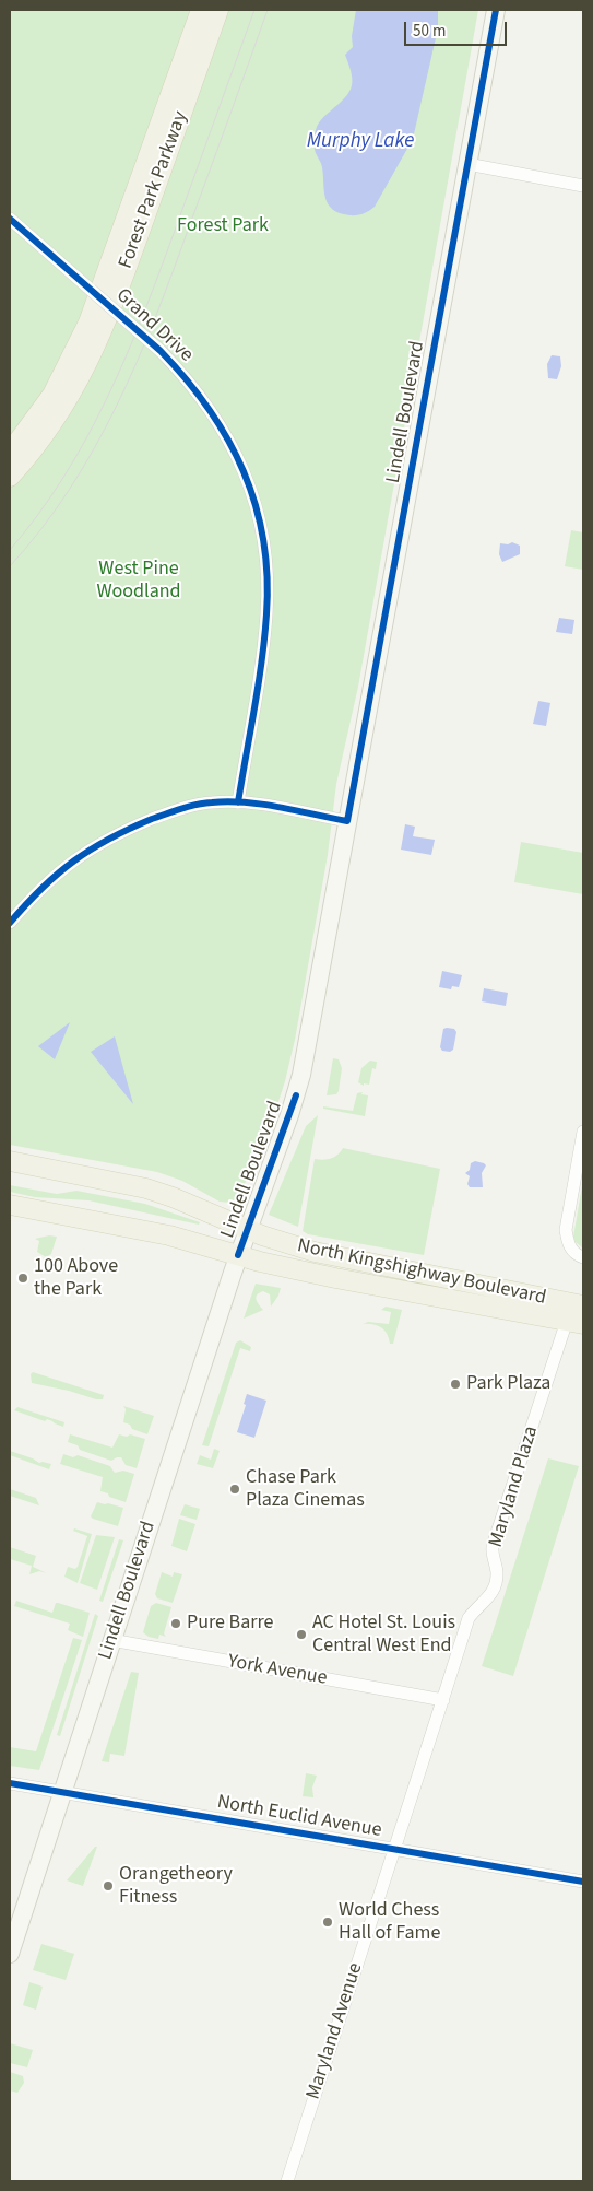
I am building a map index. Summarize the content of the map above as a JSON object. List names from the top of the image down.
{
  "streets": {
    "main road": ["Forest Park Parkway", "Lindell Boulevard", "North Kingshighway Boulevard"],
    "street": [
      "Grand Drive",
      "Maryland Plaza",
      "York Avenue",
      "North Euclid Avenue",
      "Maryland Avenue"
    ]
  },
  "crossings": [
    ["Lindell Boulevard", "North Kingshighway Boulevard"],
    ["Lindell Boulevard", "York Avenue"],
    ["Lindell Boulevard", "North Euclid Avenue"],
    ["North Kingshighway Boulevard", "Maryland Plaza"],
    ["Maryland Plaza", "York Avenue"],
    ["Maryland Plaza", "North Euclid Avenue"],
    ["Maryland Plaza", "Maryland Avenue"],
    ["North Euclid Avenue", "Maryland Avenue"]
  ],
  "water": ["Murphy Lake"],
  "parks": ["Forest Park", "West Pine Woodland"],
  "places": [
    "100 Above the Park",
    "Park Plaza",
    "Chase Park Plaza Cinemas",
    "Pure Barre",
    "AC Hotel St. Louis Central West End",
    "Orangetheory Fitness",
    "World Chess Hall of Fame"
  ],
  "scale_bar": "50 m"
}
